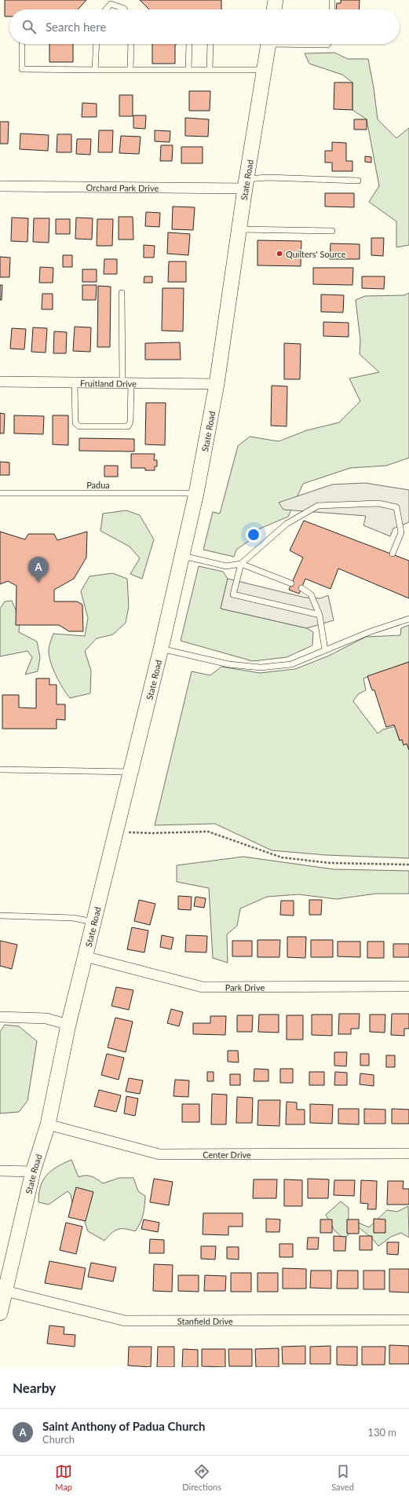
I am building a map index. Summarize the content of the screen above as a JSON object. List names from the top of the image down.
{
  "streets": {
    "main road": ["State Road"],
    "street": [
      "Orchard Park Drive",
      "Fruitland Drive",
      "Park Drive",
      "Center Drive",
      "Stanfield Drive"
    ],
    "lane": ["Padua"]
  },
  "crossings": [
    ["State Road", "Orchard Park Drive"],
    ["State Road", "Fruitland Drive"],
    ["State Road", "Padua"],
    ["State Road", "Park Drive"],
    ["State Road", "Center Drive"],
    ["State Road", "Stanfield Drive"]
  ],
  "places": ["Quilters' Source"],
  "page": {
    "search": "Search here",
    "pins": "A",
    "heading": "Nearby",
    "list": [
      {
        "mark": "A",
        "name": "Saint Anthony of Padua Church",
        "note": "Church",
        "value": "130 m"
      }
    ],
    "nav": ["Map", "Directions", "Saved"]
  }
}
